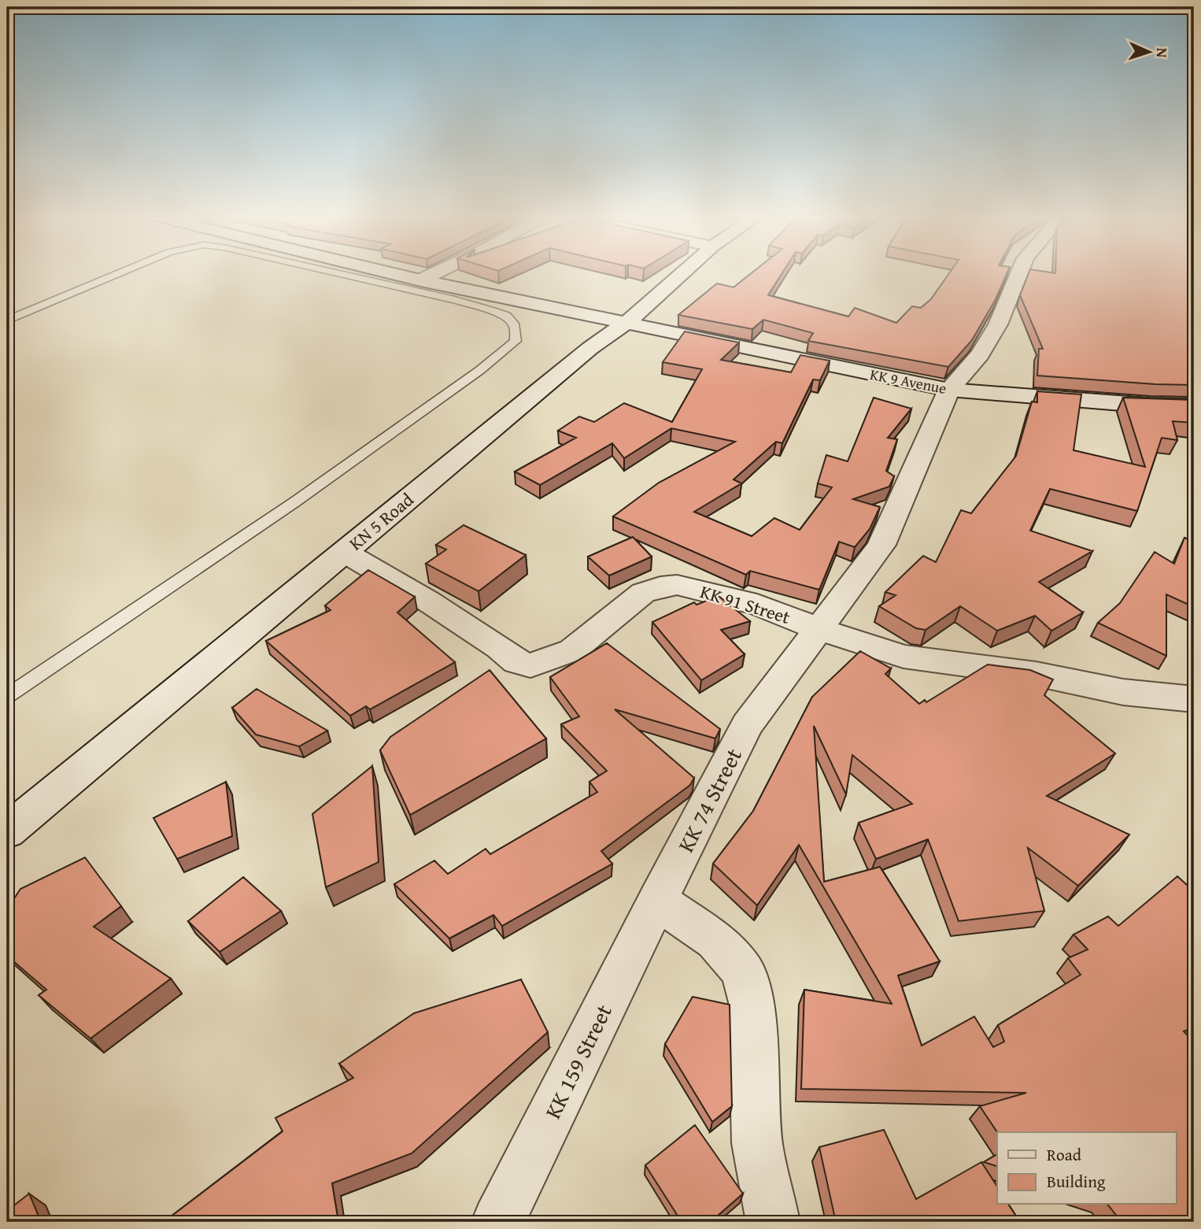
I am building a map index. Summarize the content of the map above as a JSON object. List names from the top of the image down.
{
  "streets": {
    "street": [
      "KK 9 Avenue",
      "KN 5 Road",
      "KK 91 Street",
      "KK 74 Street",
      "KK 159 Street"
    ]
  },
  "crossings": [
    ["KK 9 Avenue", "KN 5 Road"],
    ["KK 9 Avenue", "KK 74 Street"],
    ["KN 5 Road", "KK 91 Street"],
    ["KK 91 Street", "KK 74 Street"],
    ["KK 74 Street", "KK 159 Street"]
  ],
  "legend": ["Road", "Building"],
  "north": "right"
}
